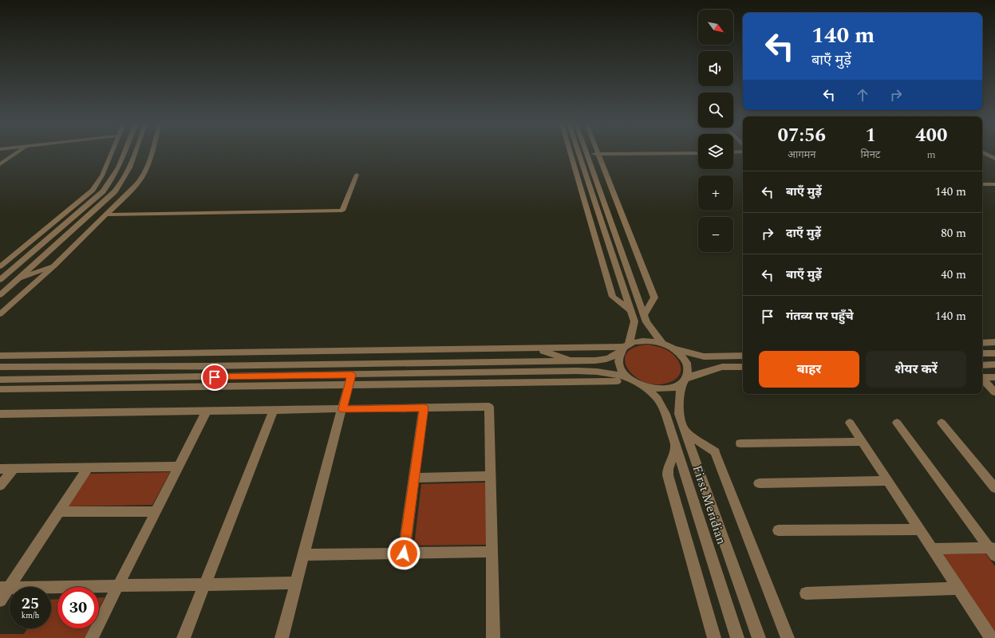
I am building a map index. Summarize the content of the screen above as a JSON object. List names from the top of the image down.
{
  "streets": {
    "street": ["First Meridian"]
  },
  "north": "bottom right",
  "page": {
    "map_buttons": ["+", "−"],
    "turn": ["140 m", "बाएँ मुड़ें"],
    "eta": [
      "07:56",
      "आगमन",
      "1",
      "मिनट",
      "400",
      "m"
    ],
    "list": [
      {
        "name": "बाएँ मुड़ें",
        "value": "140 m"
      },
      {
        "name": "दाएँ मुड़ें",
        "value": "80 m"
      },
      {
        "name": "बाएँ मुड़ें",
        "value": "40 m"
      },
      {
        "name": "गंतव्य पर पहुँचे",
        "value": "140 m"
      }
    ],
    "buttons": ["बाहर", "शेयर करें"],
    "speed": "25 km/h",
    "limit": "30"
  }
}
